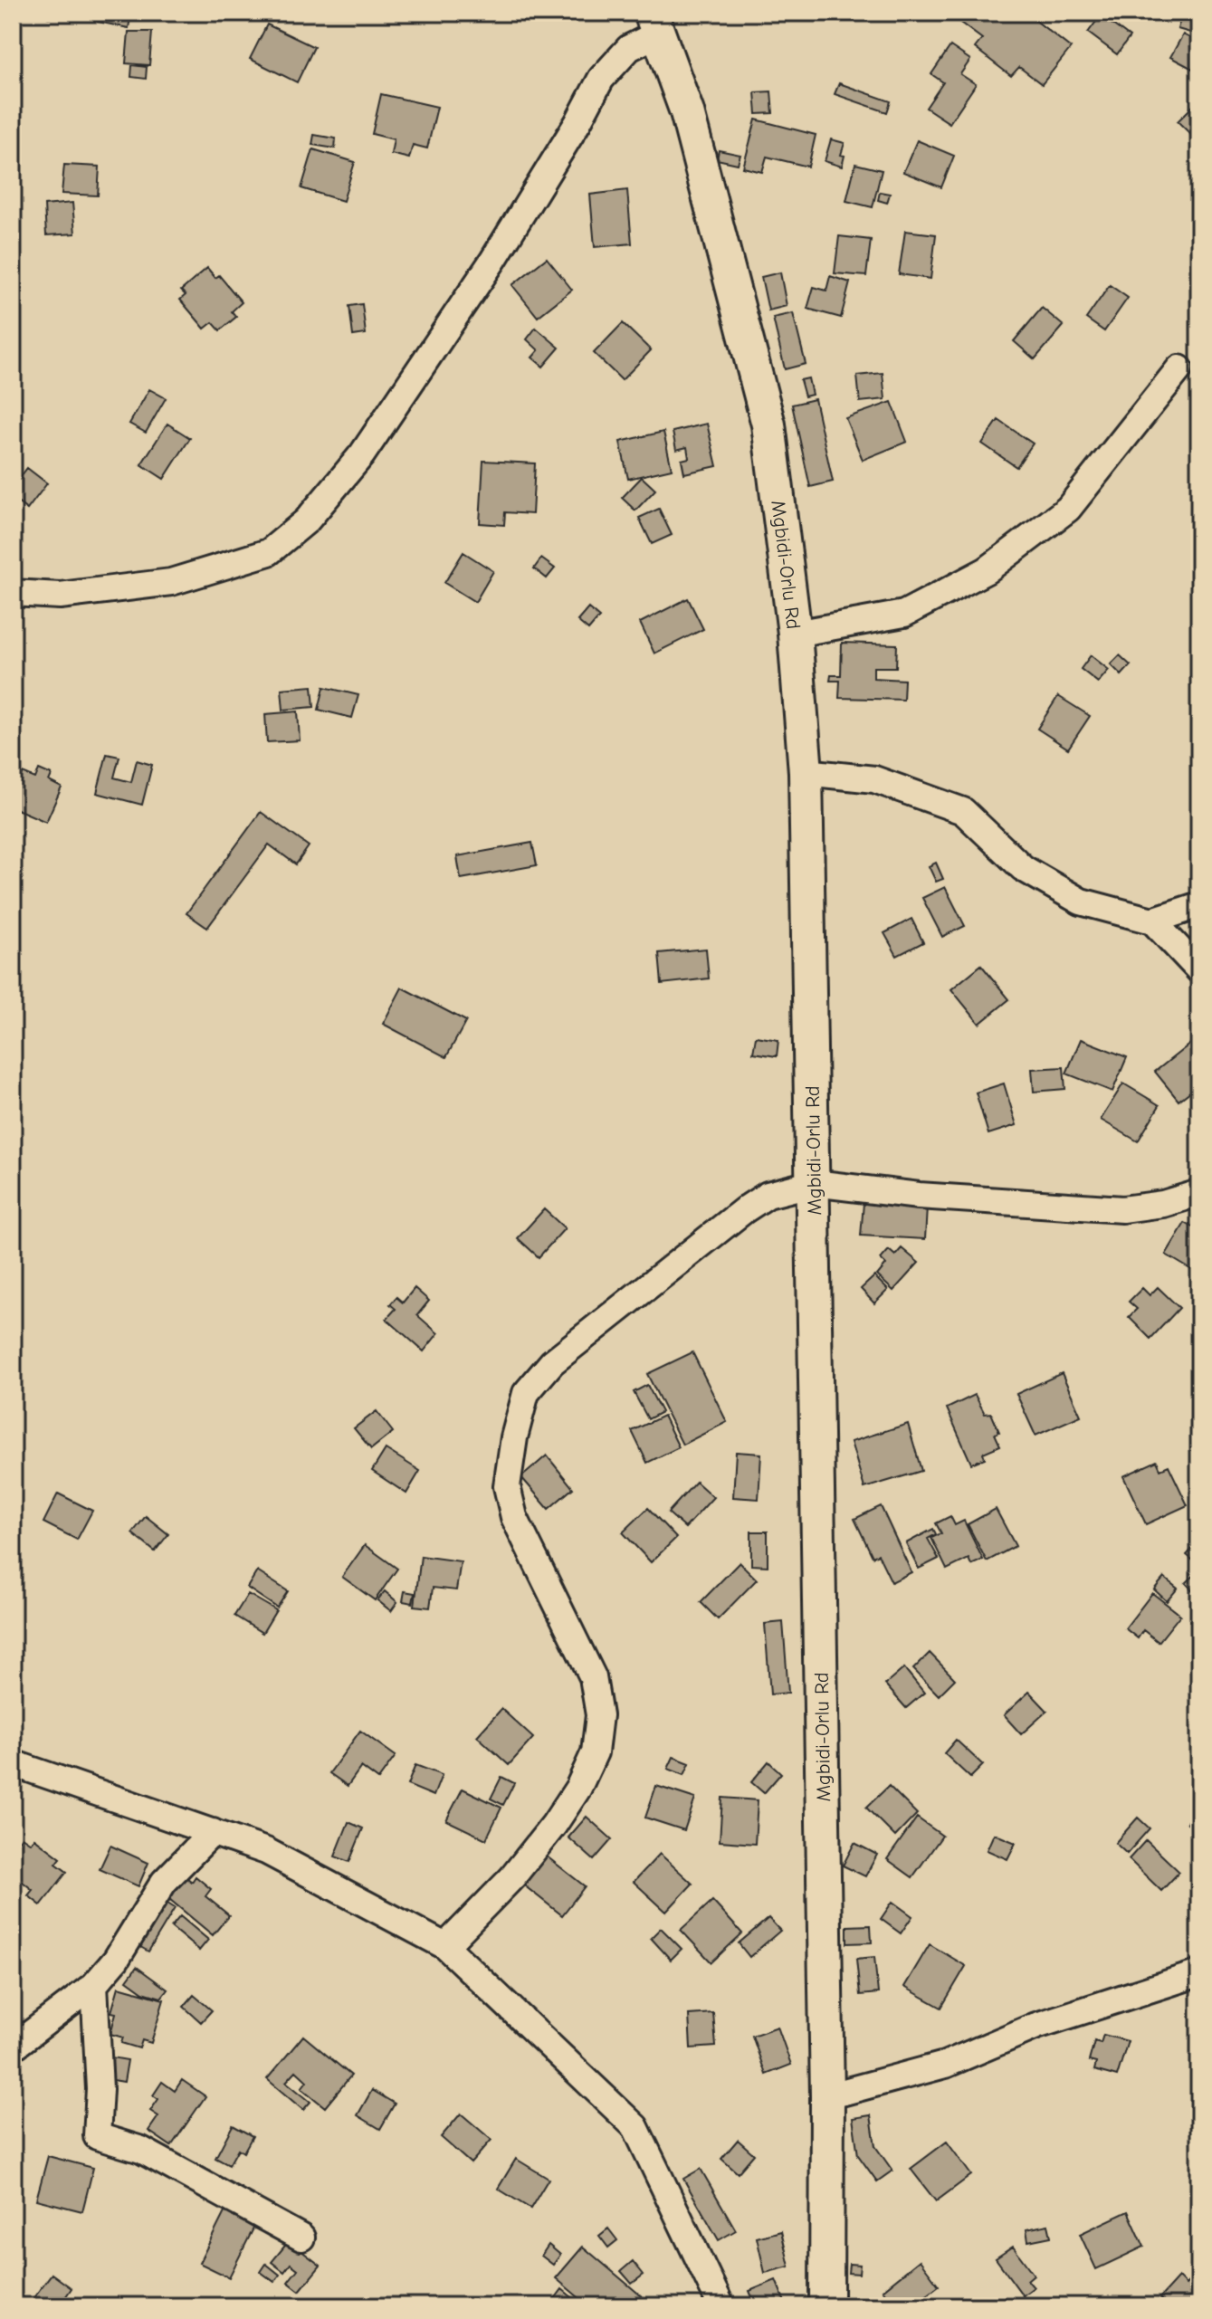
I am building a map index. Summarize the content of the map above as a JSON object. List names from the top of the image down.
{
  "streets": {
    "main road": ["Mgbidi-Orlu Rd"]
  }
}
